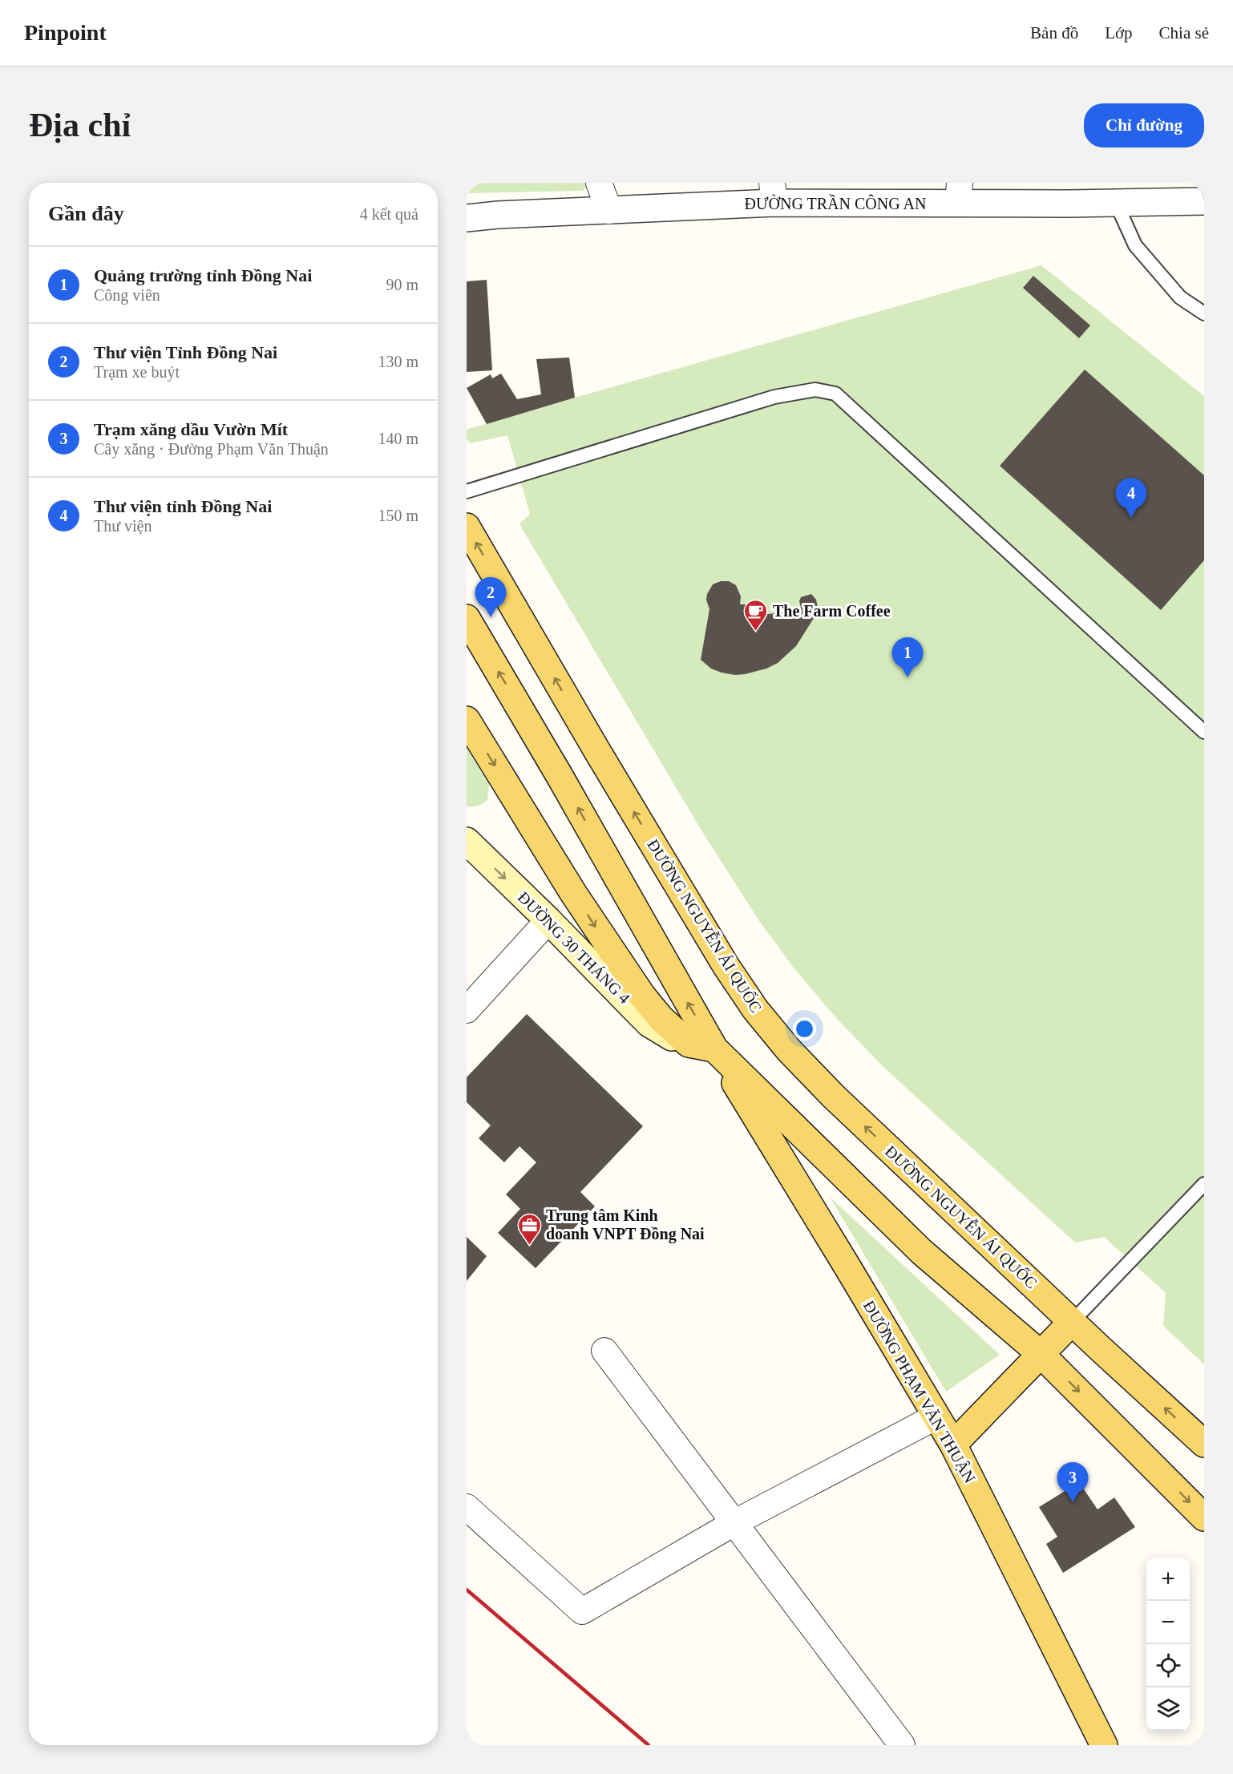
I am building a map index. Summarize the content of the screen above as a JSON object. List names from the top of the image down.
{
  "streets": {
    "main road": ["ĐƯỜNG NGUYỄN ÁI QUỐC", "ĐƯỜNG 30 THÁNG 4", "ĐƯỜNG PHẠM VĂN THUẬN"],
    "street": ["ĐƯỜNG TRẦN CÔNG AN"]
  },
  "crossings": [
    ["ĐƯỜNG NGUYỄN ÁI QUỐC", "ĐƯỜNG PHẠM VĂN THUẬN"]
  ],
  "places": {
    "cafe": ["The Farm Coffee"],
    "office": ["Trung tâm Kinh doanh VNPT Đồng Nai"]
  },
  "page": {
    "header": "Pinpoint",
    "nav": ["Bản đồ", "Lớp", "Chia sẻ"],
    "buttons": "Chỉ đường",
    "title": "Địa chỉ",
    "heading": ["Gần đây", "4 kết quả"],
    "list": [
      {
        "mark": "1",
        "name": "Quảng trường tỉnh Đồng Nai",
        "note": "Công viên",
        "value": "90 m"
      },
      {
        "mark": "2",
        "name": "Thư viện Tỉnh Đồng Nai",
        "note": "Trạm xe buýt",
        "value": "130 m"
      },
      {
        "mark": "3",
        "name": "Trạm xăng dầu Vườn Mít",
        "note": "Cây xăng · Đường Phạm Văn Thuận",
        "value": "140 m"
      },
      {
        "mark": "4",
        "name": "Thư viện tỉnh Đồng Nai",
        "note": "Thư viện",
        "value": "150 m"
      }
    ],
    "pins": [
      "4",
      "2",
      "1",
      "3"
    ],
    "map_buttons": ["+", "−"]
  }
}
